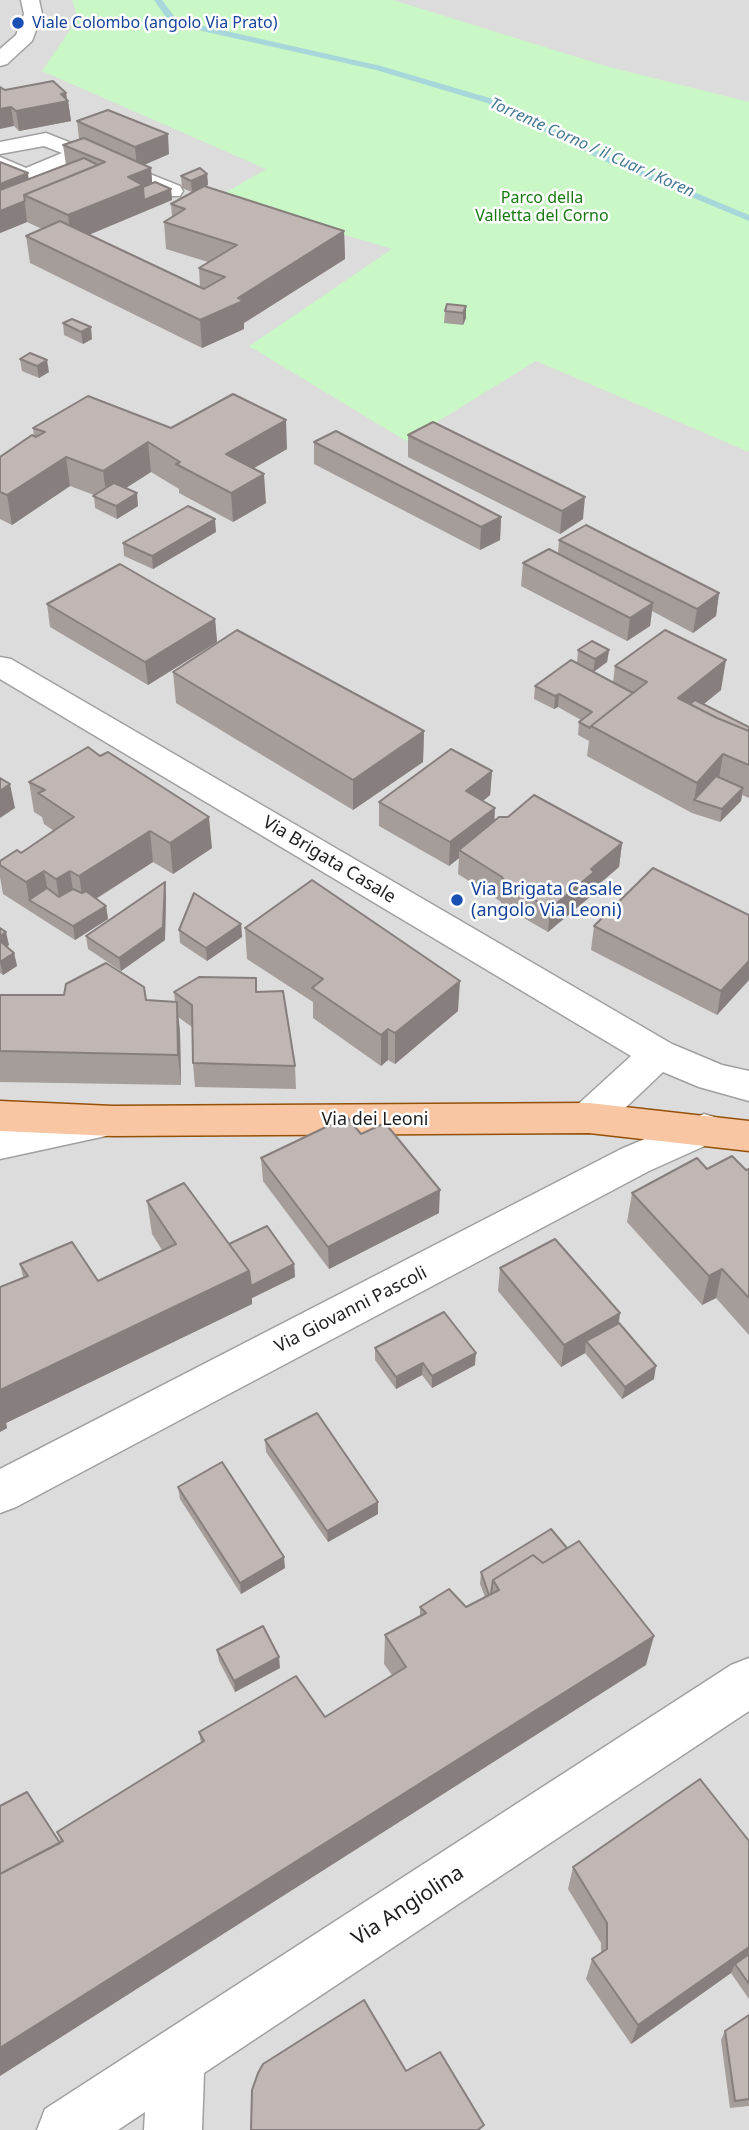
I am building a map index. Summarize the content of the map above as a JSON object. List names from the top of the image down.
{
  "streets": {
    "main road": ["Via dei Leoni"],
    "street": ["Via Brigata Casale", "Via Giovanni Pascoli", "Via Angiolina"]
  },
  "crossings": [
    ["Via dei Leoni", "Via Giovanni Pascoli"]
  ],
  "water": ["Torrente Corno / il Cuar / Koren"],
  "parks": ["Parco della Valletta del Corno"],
  "places": ["Viale Colombo (angolo Via Prato)", "Via Brigata Casale (angolo Via Leoni)"]
}
